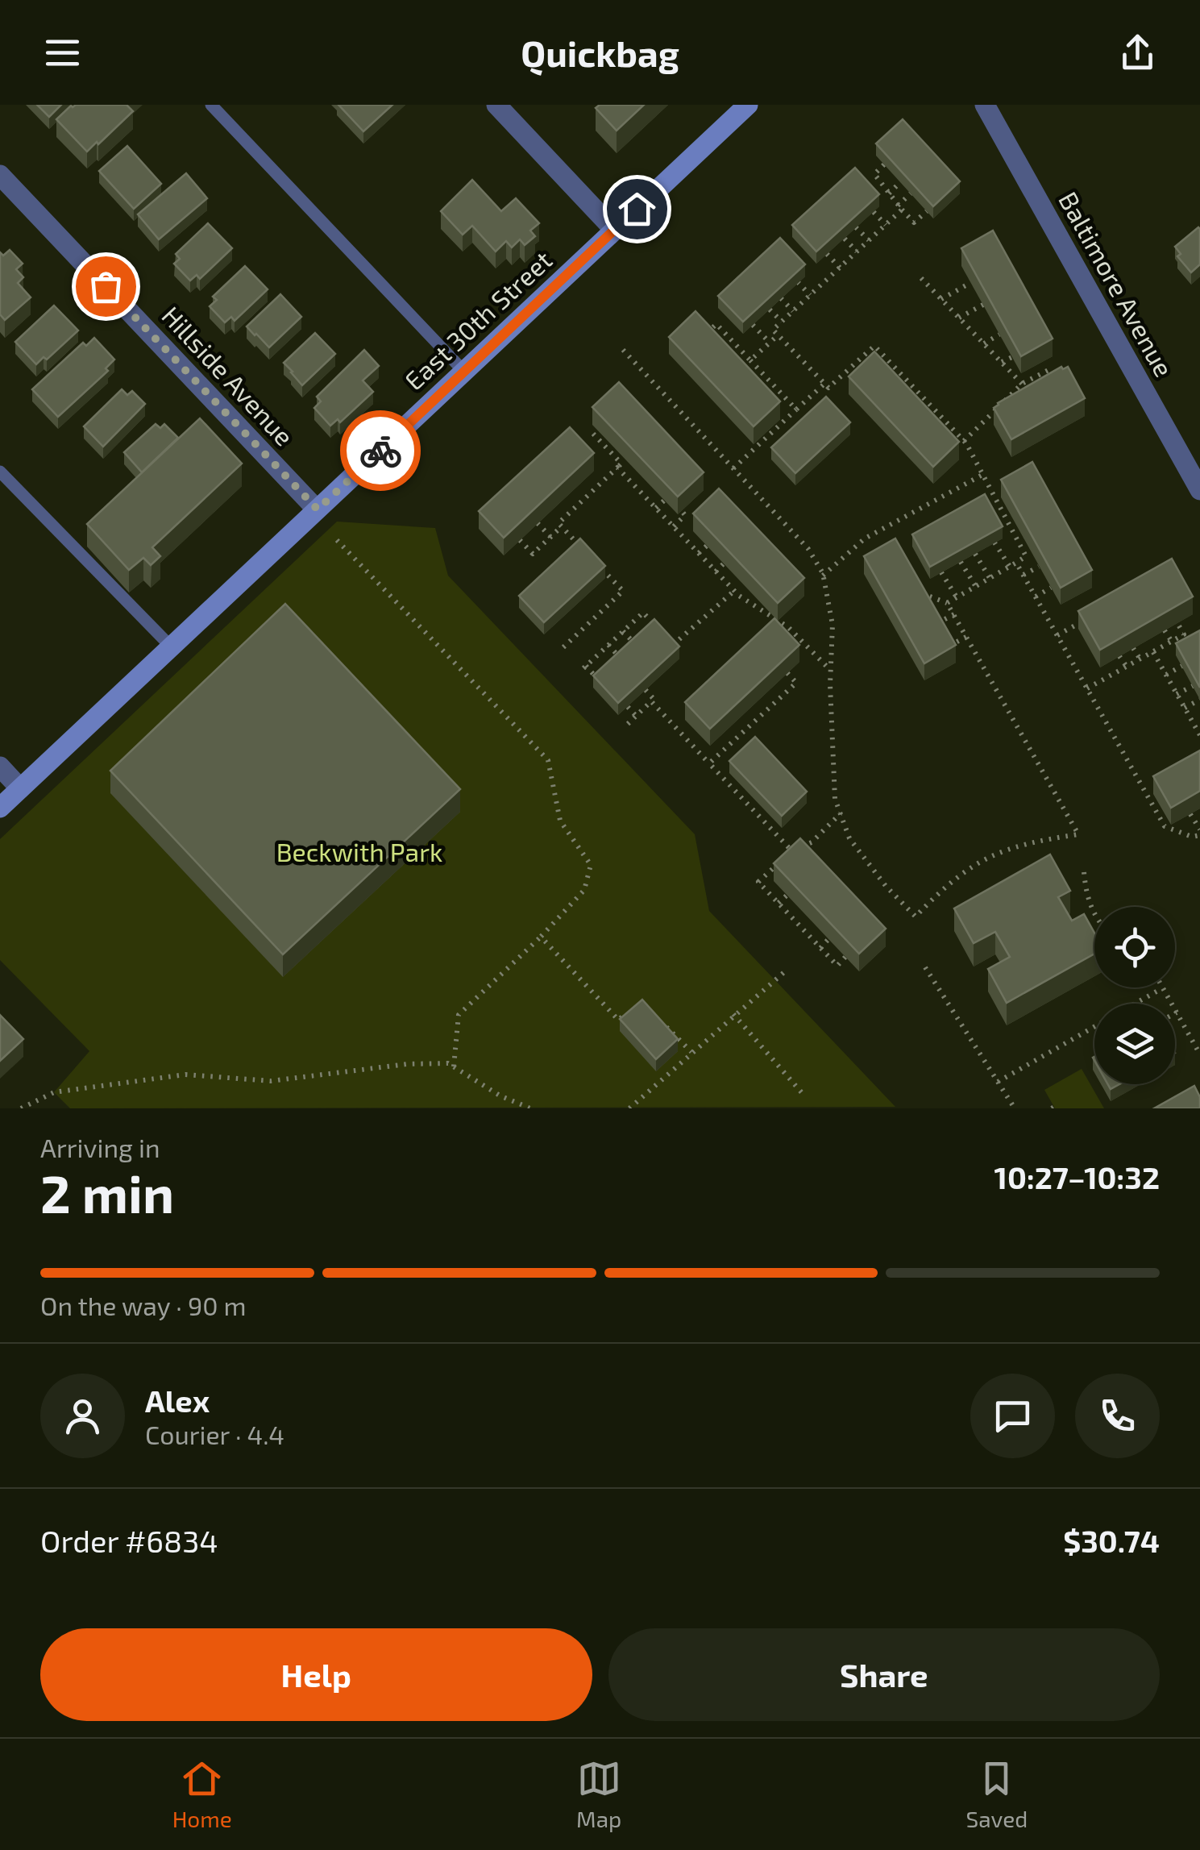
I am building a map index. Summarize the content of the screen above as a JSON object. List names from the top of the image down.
{
  "streets": {
    "main road": ["East 30th Street"],
    "street": ["Baltimore Avenue", "Hillside Avenue"]
  },
  "crossings": [
    ["East 30th Street", "Hillside Avenue"]
  ],
  "parks": ["Beckwith Park"],
  "page": {
    "header": "Quickbag",
    "heading": ["2 min", "Arriving in", "10:27–10:32"],
    "panel": [
      "Alex",
      "Courier · 4.4",
      "Order #6834",
      "$30.74"
    ],
    "bar": "On the way · 90 m",
    "buttons": ["Help", "Share"],
    "tabs": ["Home", "Map", "Saved"]
  }
}
